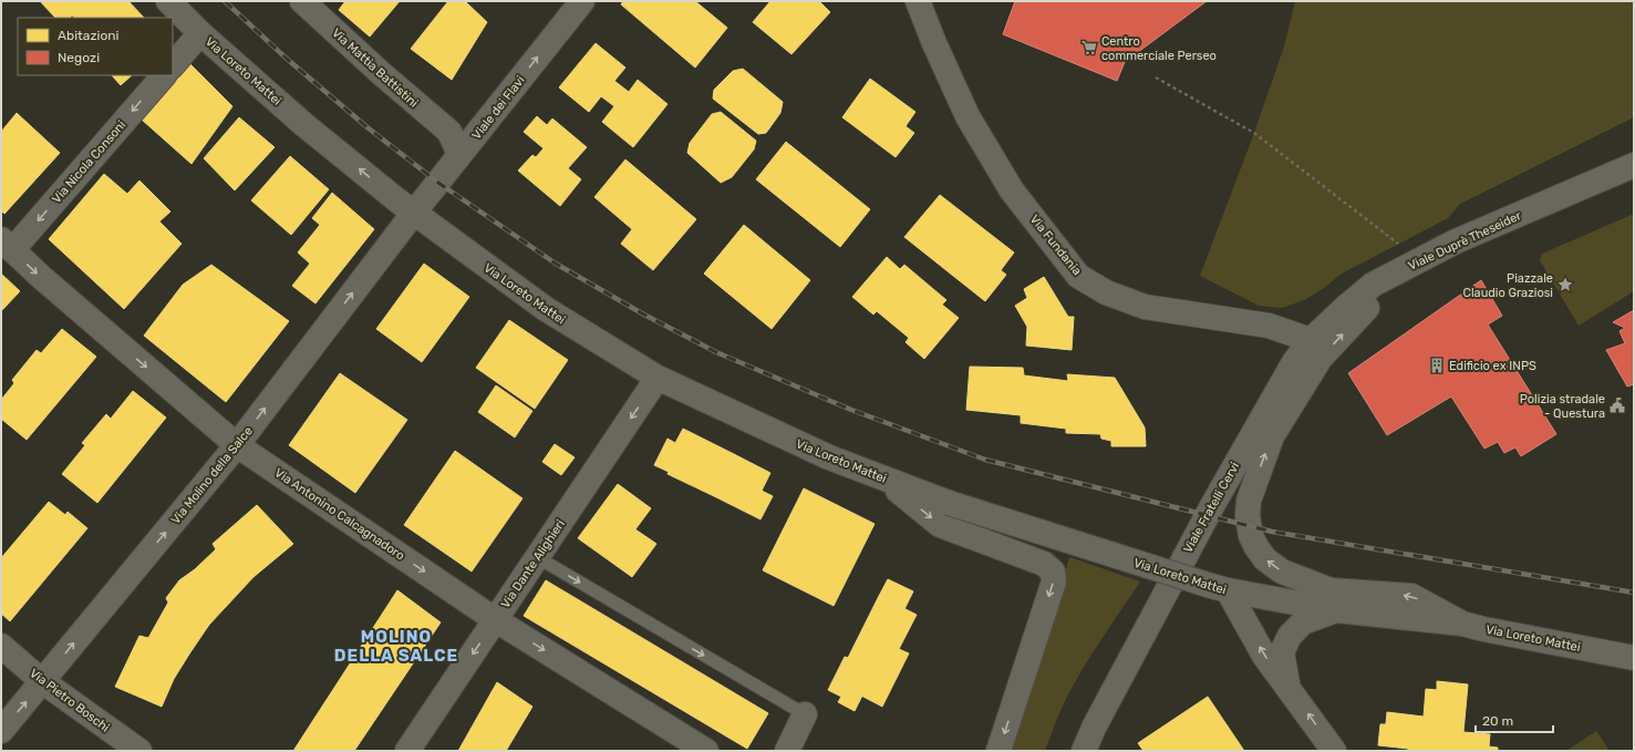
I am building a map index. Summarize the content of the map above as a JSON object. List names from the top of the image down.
{
  "streets": {
    "street": [
      "Via Mattia Battistini",
      "Via Loreto Mattei",
      "Viale dei Flavi",
      "Via Nicola Consoni",
      "Viale Duprè Theseider",
      "Via Fundania",
      "Via Molino della Salce",
      "Viale Fratelli Cervi",
      "Via Antonino Calcagnadoro",
      "Via Dante Alighieri",
      "Via Pietro Boschi"
    ]
  },
  "crossings": [
    ["Via Mattia Battistini", "Viale dei Flavi"],
    ["Via Loreto Mattei", "Viale dei Flavi"],
    ["Via Loreto Mattei", "Via Molino della Salce"],
    ["Via Loreto Mattei", "Via Dante Alighieri"],
    ["Viale dei Flavi", "Via Molino della Salce"],
    ["Via Nicola Consoni", "Via Antonino Calcagnadoro"],
    ["Viale Duprè Theseider", "Via Fundania"],
    ["Viale Duprè Theseider", "Viale Fratelli Cervi"],
    ["Via Fundania", "Viale Fratelli Cervi"],
    ["Via Molino della Salce", "Via Antonino Calcagnadoro"],
    ["Via Molino della Salce", "Via Pietro Boschi"],
    ["Via Antonino Calcagnadoro", "Via Dante Alighieri"]
  ],
  "one_way": [
    "Viale dei Flavi",
    "Via Nicola Consoni",
    "Via Molino della Salce",
    "Via Antonino Calcagnadoro",
    "Via Dante Alighieri"
  ],
  "districts": ["MOLINO DELLA SALCE"],
  "places": {
    "supermarket": ["Centro commerciale Perseo"],
    "place": ["Piazzale Claudio Graziosi"],
    "building": ["Edificio ex INPS"],
    "public building": ["Polizia stradale - Questura"]
  },
  "legend": ["Abitazioni", "Negozi"],
  "scale_bar": "20 m"
}
